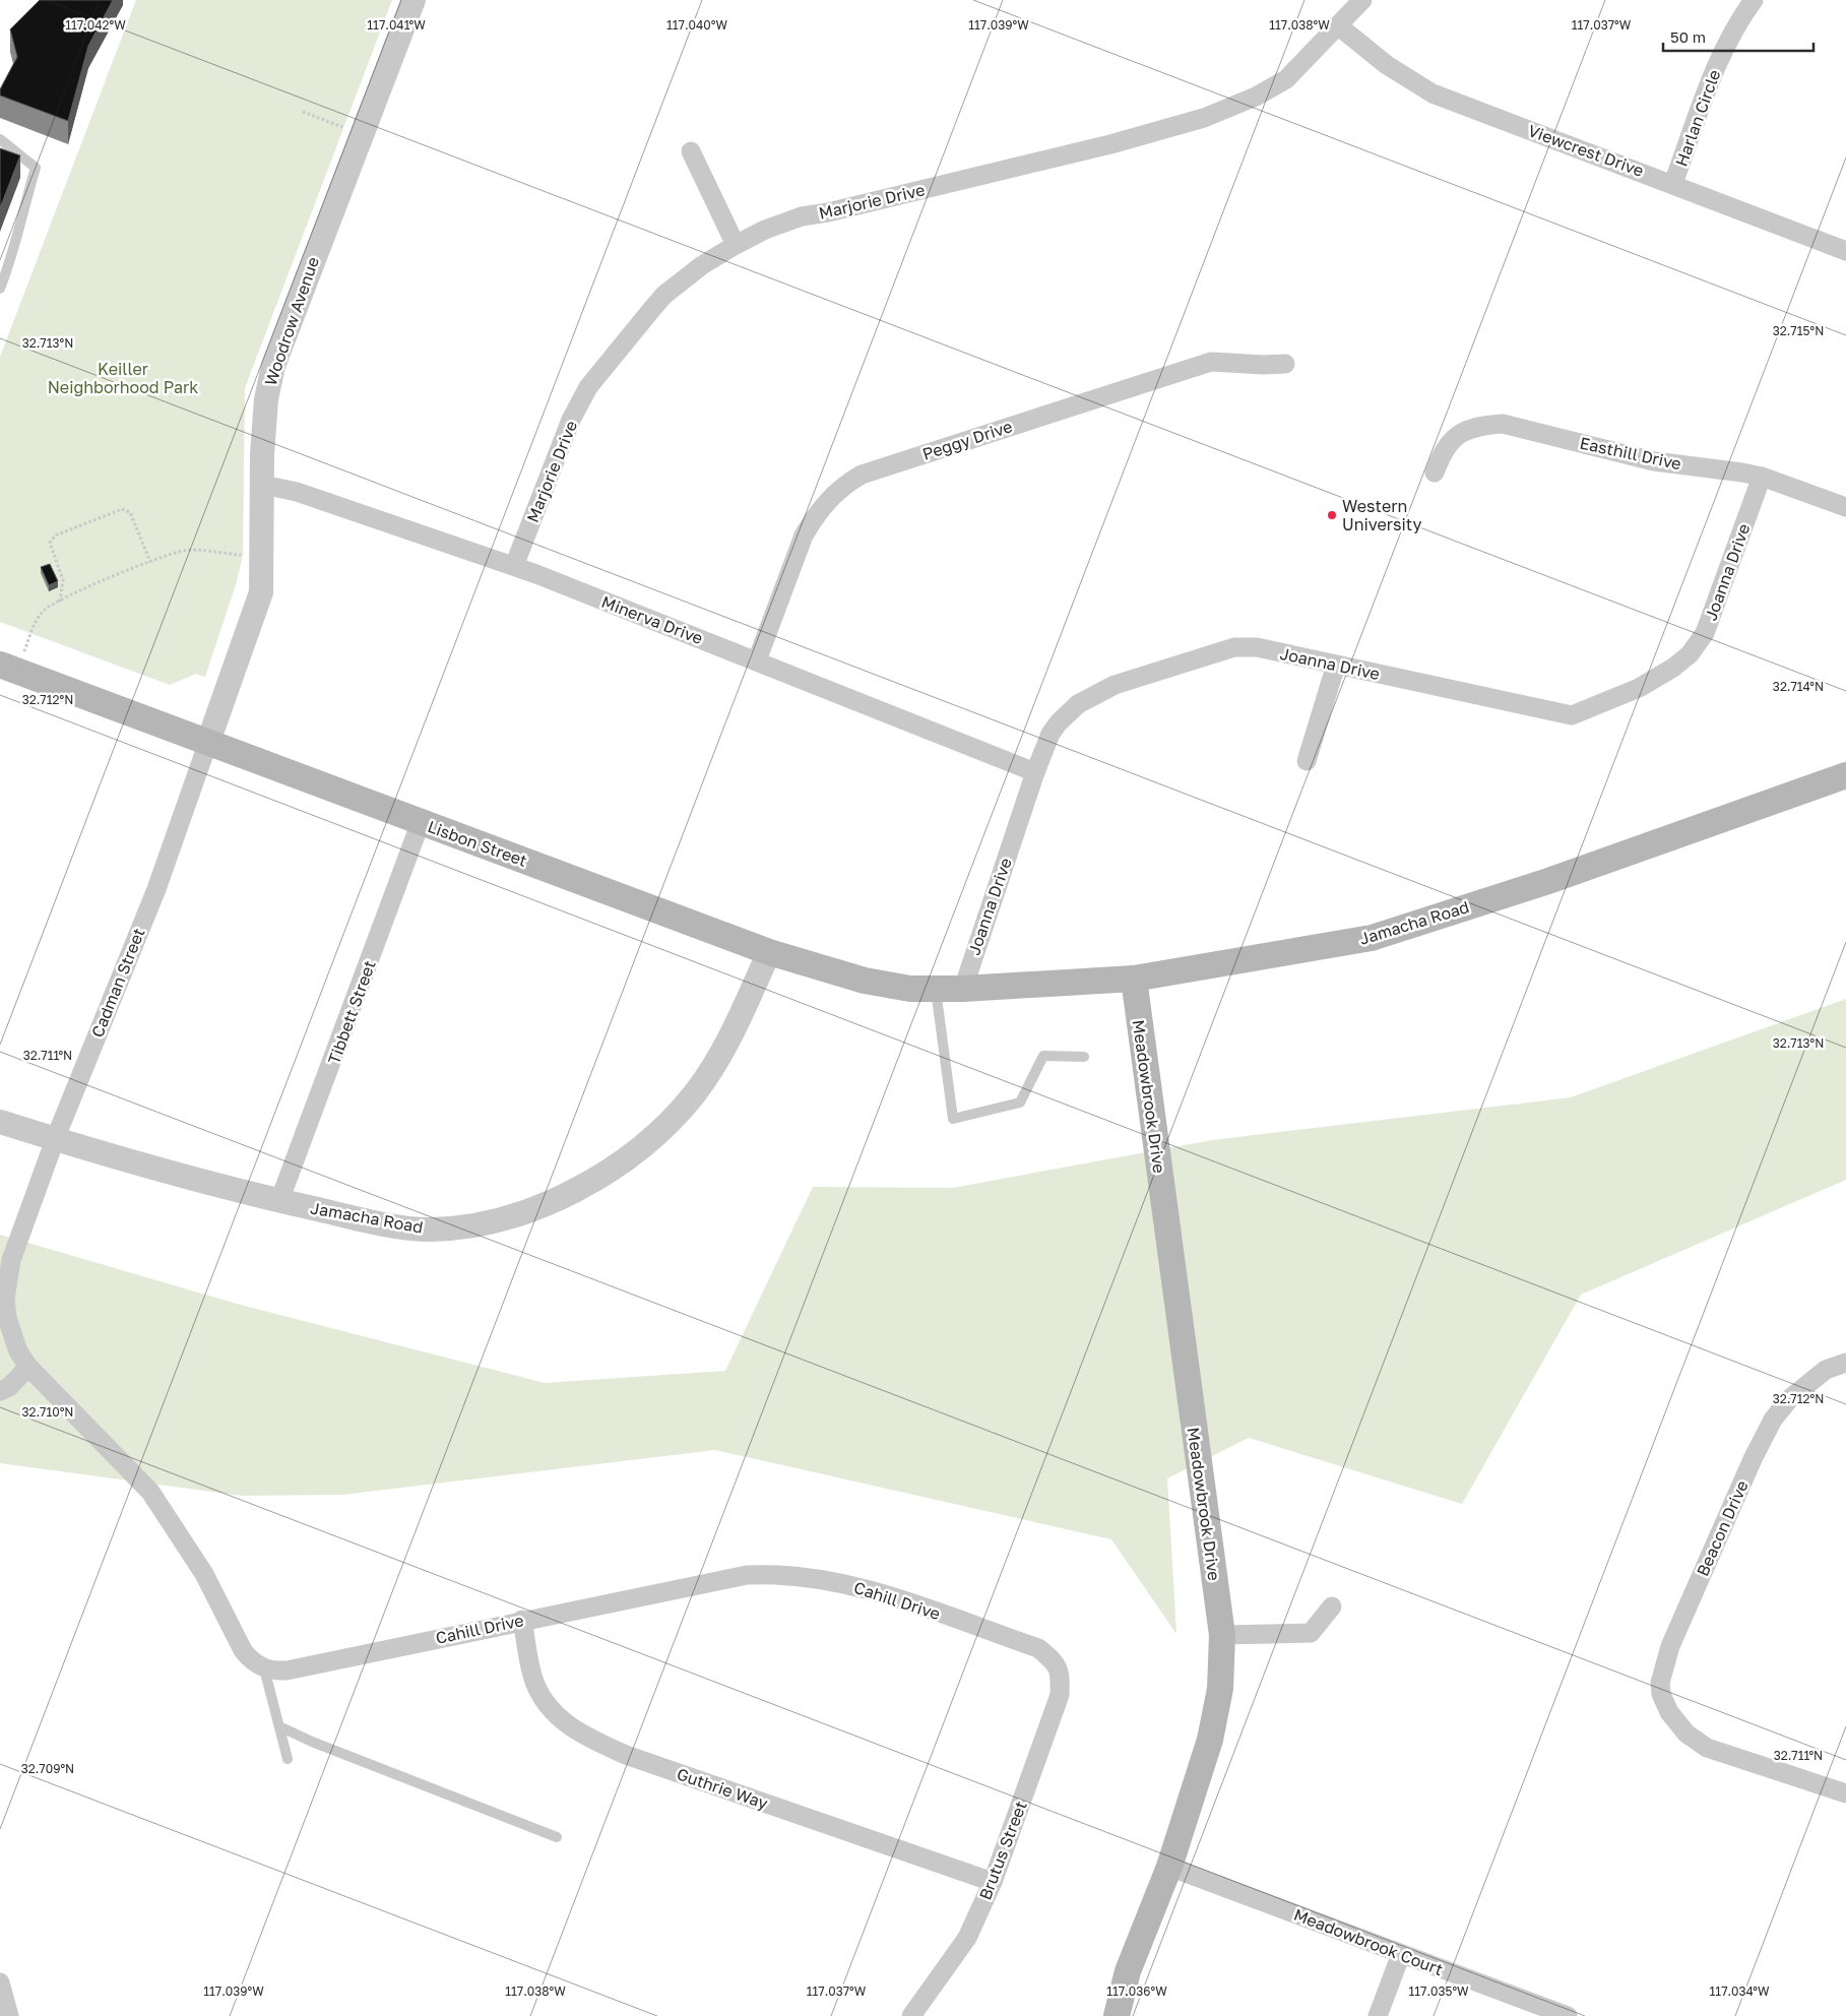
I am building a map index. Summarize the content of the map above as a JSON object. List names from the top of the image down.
{
  "streets": {
    "main road": ["Lisbon Street", "Jamacha Road", "Meadowbrook Drive"],
    "street": [
      "Harlan Circle",
      "Viewcrest Drive",
      "Marjorie Drive",
      "Woodrow Avenue",
      "Peggy Drive",
      "Easthill Drive",
      "Joanna Drive",
      "Minerva Drive",
      "Cadman Street",
      "Tibbett Street",
      "Beacon Drive",
      "Cahill Drive",
      "Guthrie Way",
      "Brutus Street",
      "Meadowbrook Court"
    ]
  },
  "crossings": [
    ["Harlan Circle", "Viewcrest Drive"],
    ["Viewcrest Drive", "Marjorie Drive"],
    ["Marjorie Drive", "Minerva Drive"],
    ["Woodrow Avenue", "Minerva Drive"],
    ["Woodrow Avenue", "Lisbon Street"],
    ["Woodrow Avenue", "Cadman Street"],
    ["Peggy Drive", "Minerva Drive"],
    ["Easthill Drive", "Joanna Drive"],
    ["Joanna Drive", "Minerva Drive"],
    ["Joanna Drive", "Lisbon Street"],
    ["Joanna Drive", "Jamacha Road"],
    ["Lisbon Street", "Jamacha Road"],
    ["Lisbon Street", "Cadman Street"],
    ["Lisbon Street", "Tibbett Street"],
    ["Jamacha Road", "Cadman Street"],
    ["Jamacha Road", "Tibbett Street"],
    ["Jamacha Road", "Meadowbrook Drive"],
    ["Meadowbrook Drive", "Meadowbrook Court"],
    ["Cahill Drive", "Guthrie Way"],
    ["Cahill Drive", "Brutus Street"],
    ["Guthrie Way", "Brutus Street"]
  ],
  "parks": ["Keiller Neighborhood Park"],
  "places": ["Western University"],
  "scale_bar": "50 m",
  "coordinates": [
    "117.039°W",
    "117.038°W",
    "117.037°W",
    "117.042°W",
    "117.041°W",
    "117.040°W",
    "32.715°N",
    "32.713°N",
    "32.714°N",
    "32.712°N",
    "32.711°N",
    "32.710°N",
    "32.709°N",
    "117.036°W",
    "117.035°W",
    "117.034°W"
  ]
}
